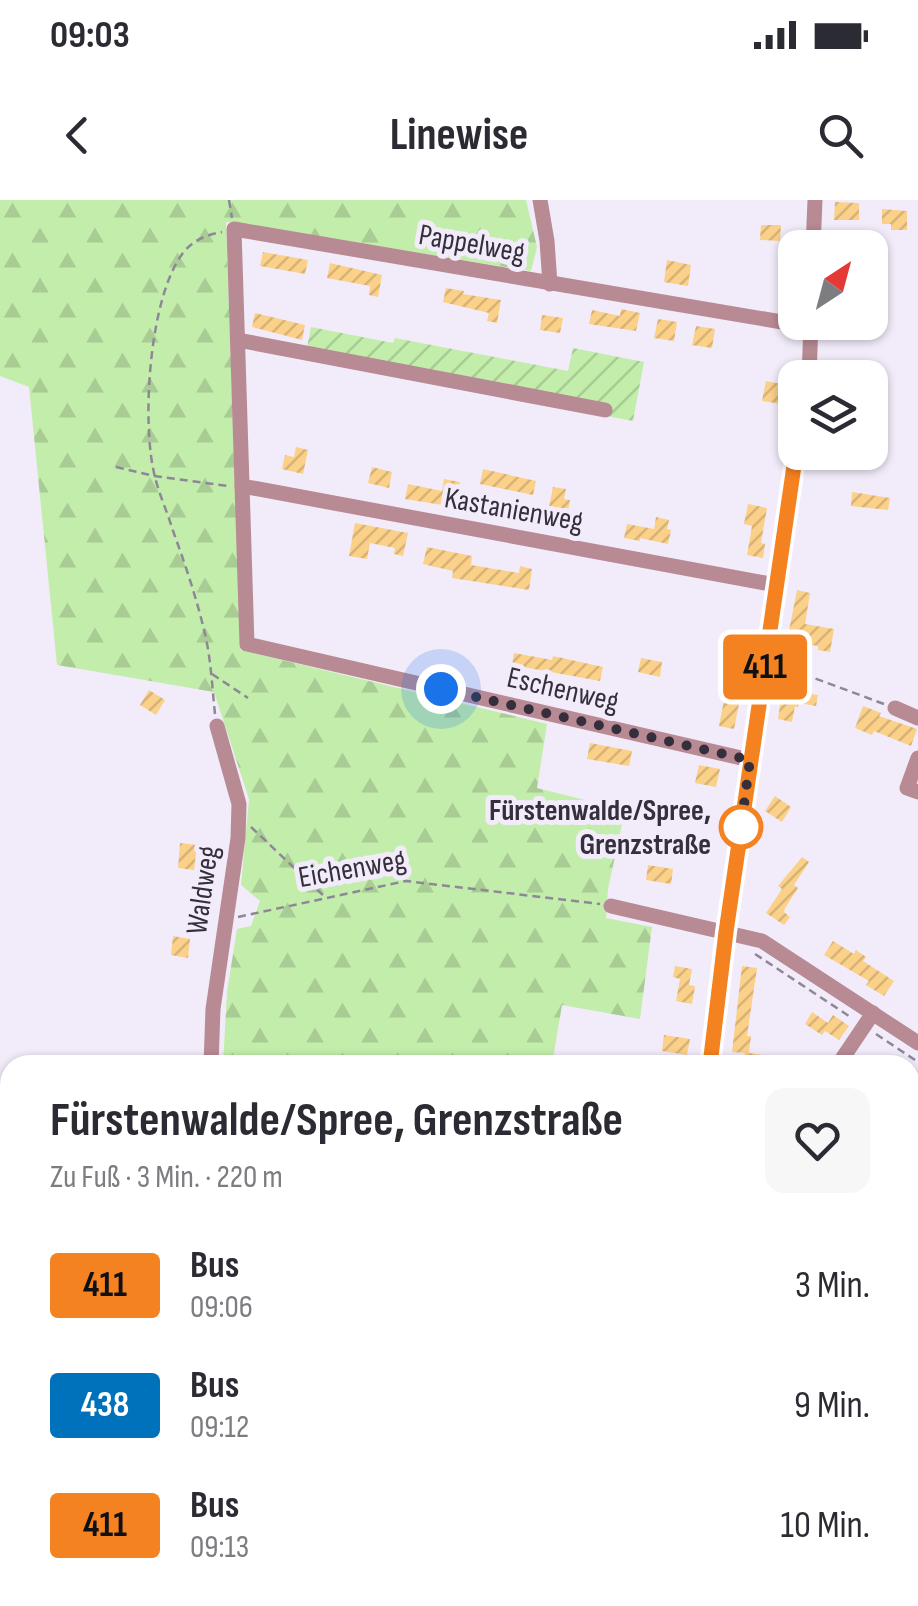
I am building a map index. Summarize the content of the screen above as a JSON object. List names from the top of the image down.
{
  "streets": {
    "street": [
      "Pappelweg",
      "Kastanienweg",
      "Eschenweg",
      "Waldweg"
    ],
    "path": ["Eichenweg"]
  },
  "crossings": [
    ["Kastanienweg", "Eschenweg"],
    ["Eichenweg", "Waldweg"]
  ],
  "places": ["Fürstenwalde/Spree, Grenzstraße"],
  "lines": ["bus line 411"],
  "north": "top right",
  "page": {
    "status": "09:03",
    "header": "Linewise",
    "on_map": "411",
    "heading": ["Fürstenwalde/Spree, Grenzstraße", "Zu Fuß · 3 Min. · 220 m"],
    "list": [
      {
        "mark": "411",
        "name": "Bus",
        "note": "09:06",
        "value": "3 Min."
      },
      {
        "mark": "438",
        "name": "Bus",
        "note": "09:12",
        "value": "9 Min."
      },
      {
        "mark": "411",
        "name": "Bus",
        "note": "09:13",
        "value": "10 Min."
      }
    ]
  }
}
